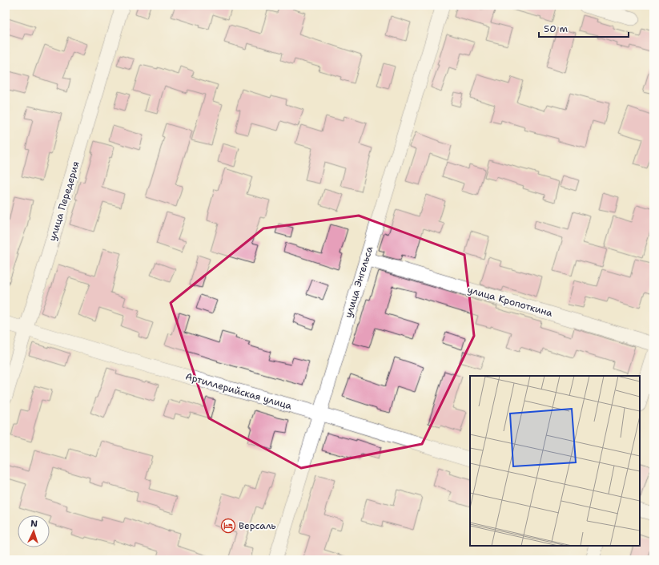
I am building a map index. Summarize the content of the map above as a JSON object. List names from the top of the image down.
{
  "streets": {
    "street": [
      "улица Передерия",
      "улица Энгельса",
      "улица Кропоткина",
      "Артиллерийская улица"
    ]
  },
  "crossings": [
    ["улица Передерия", "Артиллерийская улица"],
    ["улица Энгельса", "улица Кропоткина"],
    ["улица Энгельса", "Артиллерийская улица"]
  ],
  "places": {
    "hotel": ["Версаль"]
  },
  "scale_bar": "50 m",
  "north": "top"
}
